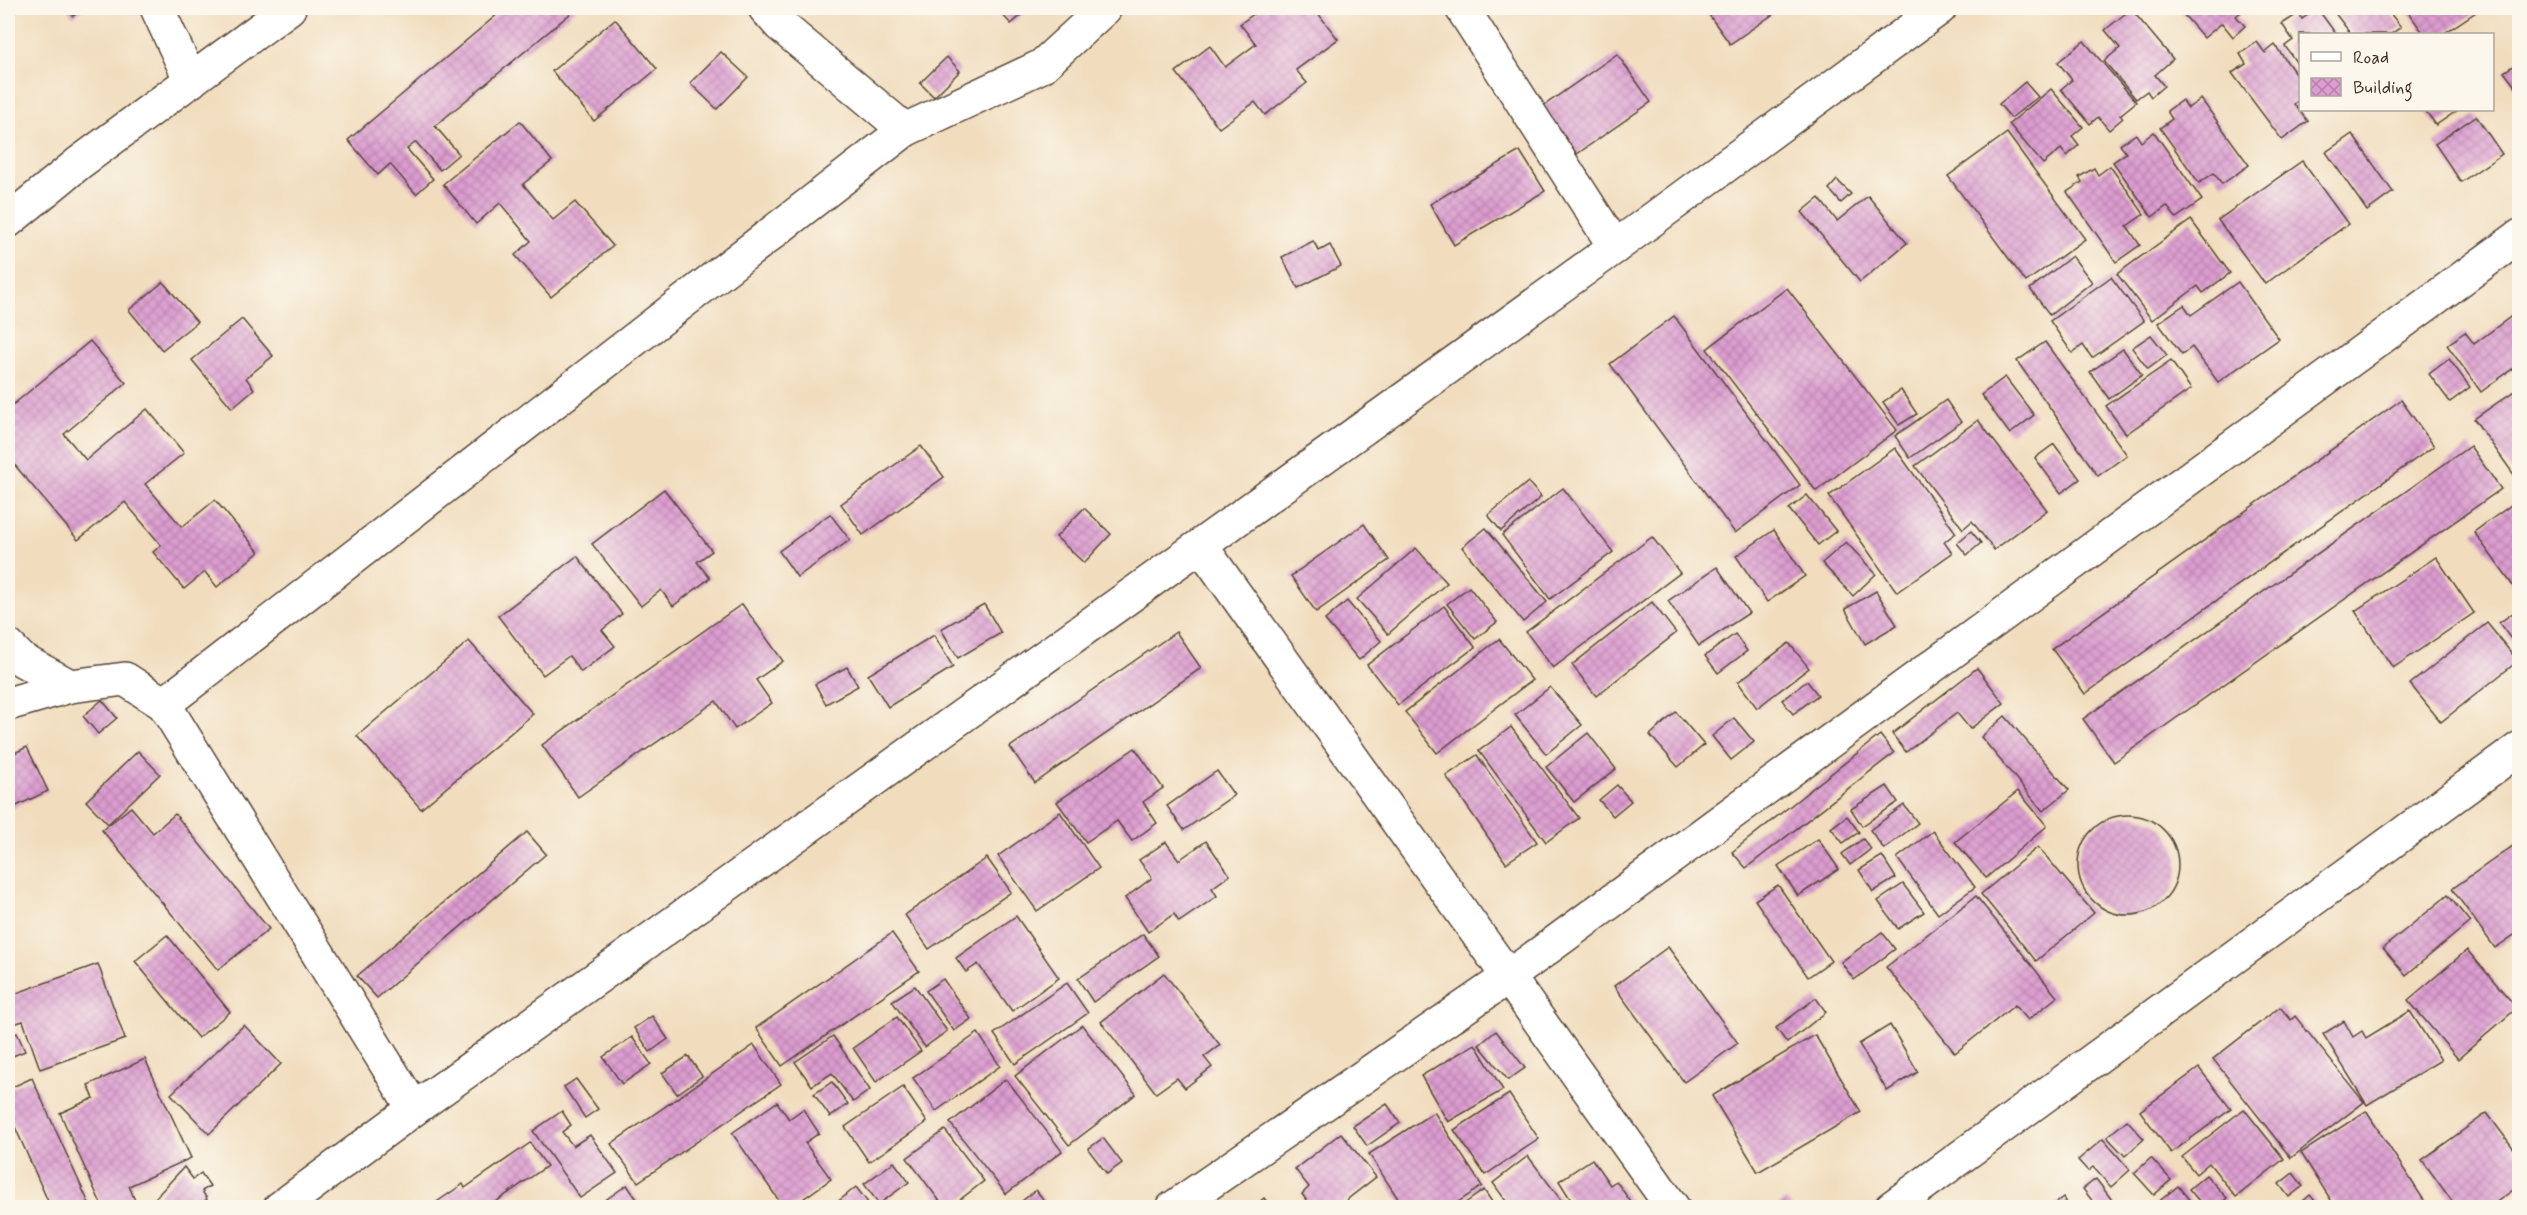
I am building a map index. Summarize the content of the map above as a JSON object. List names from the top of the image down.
{
  "legend": ["Road", "Building"]
}
